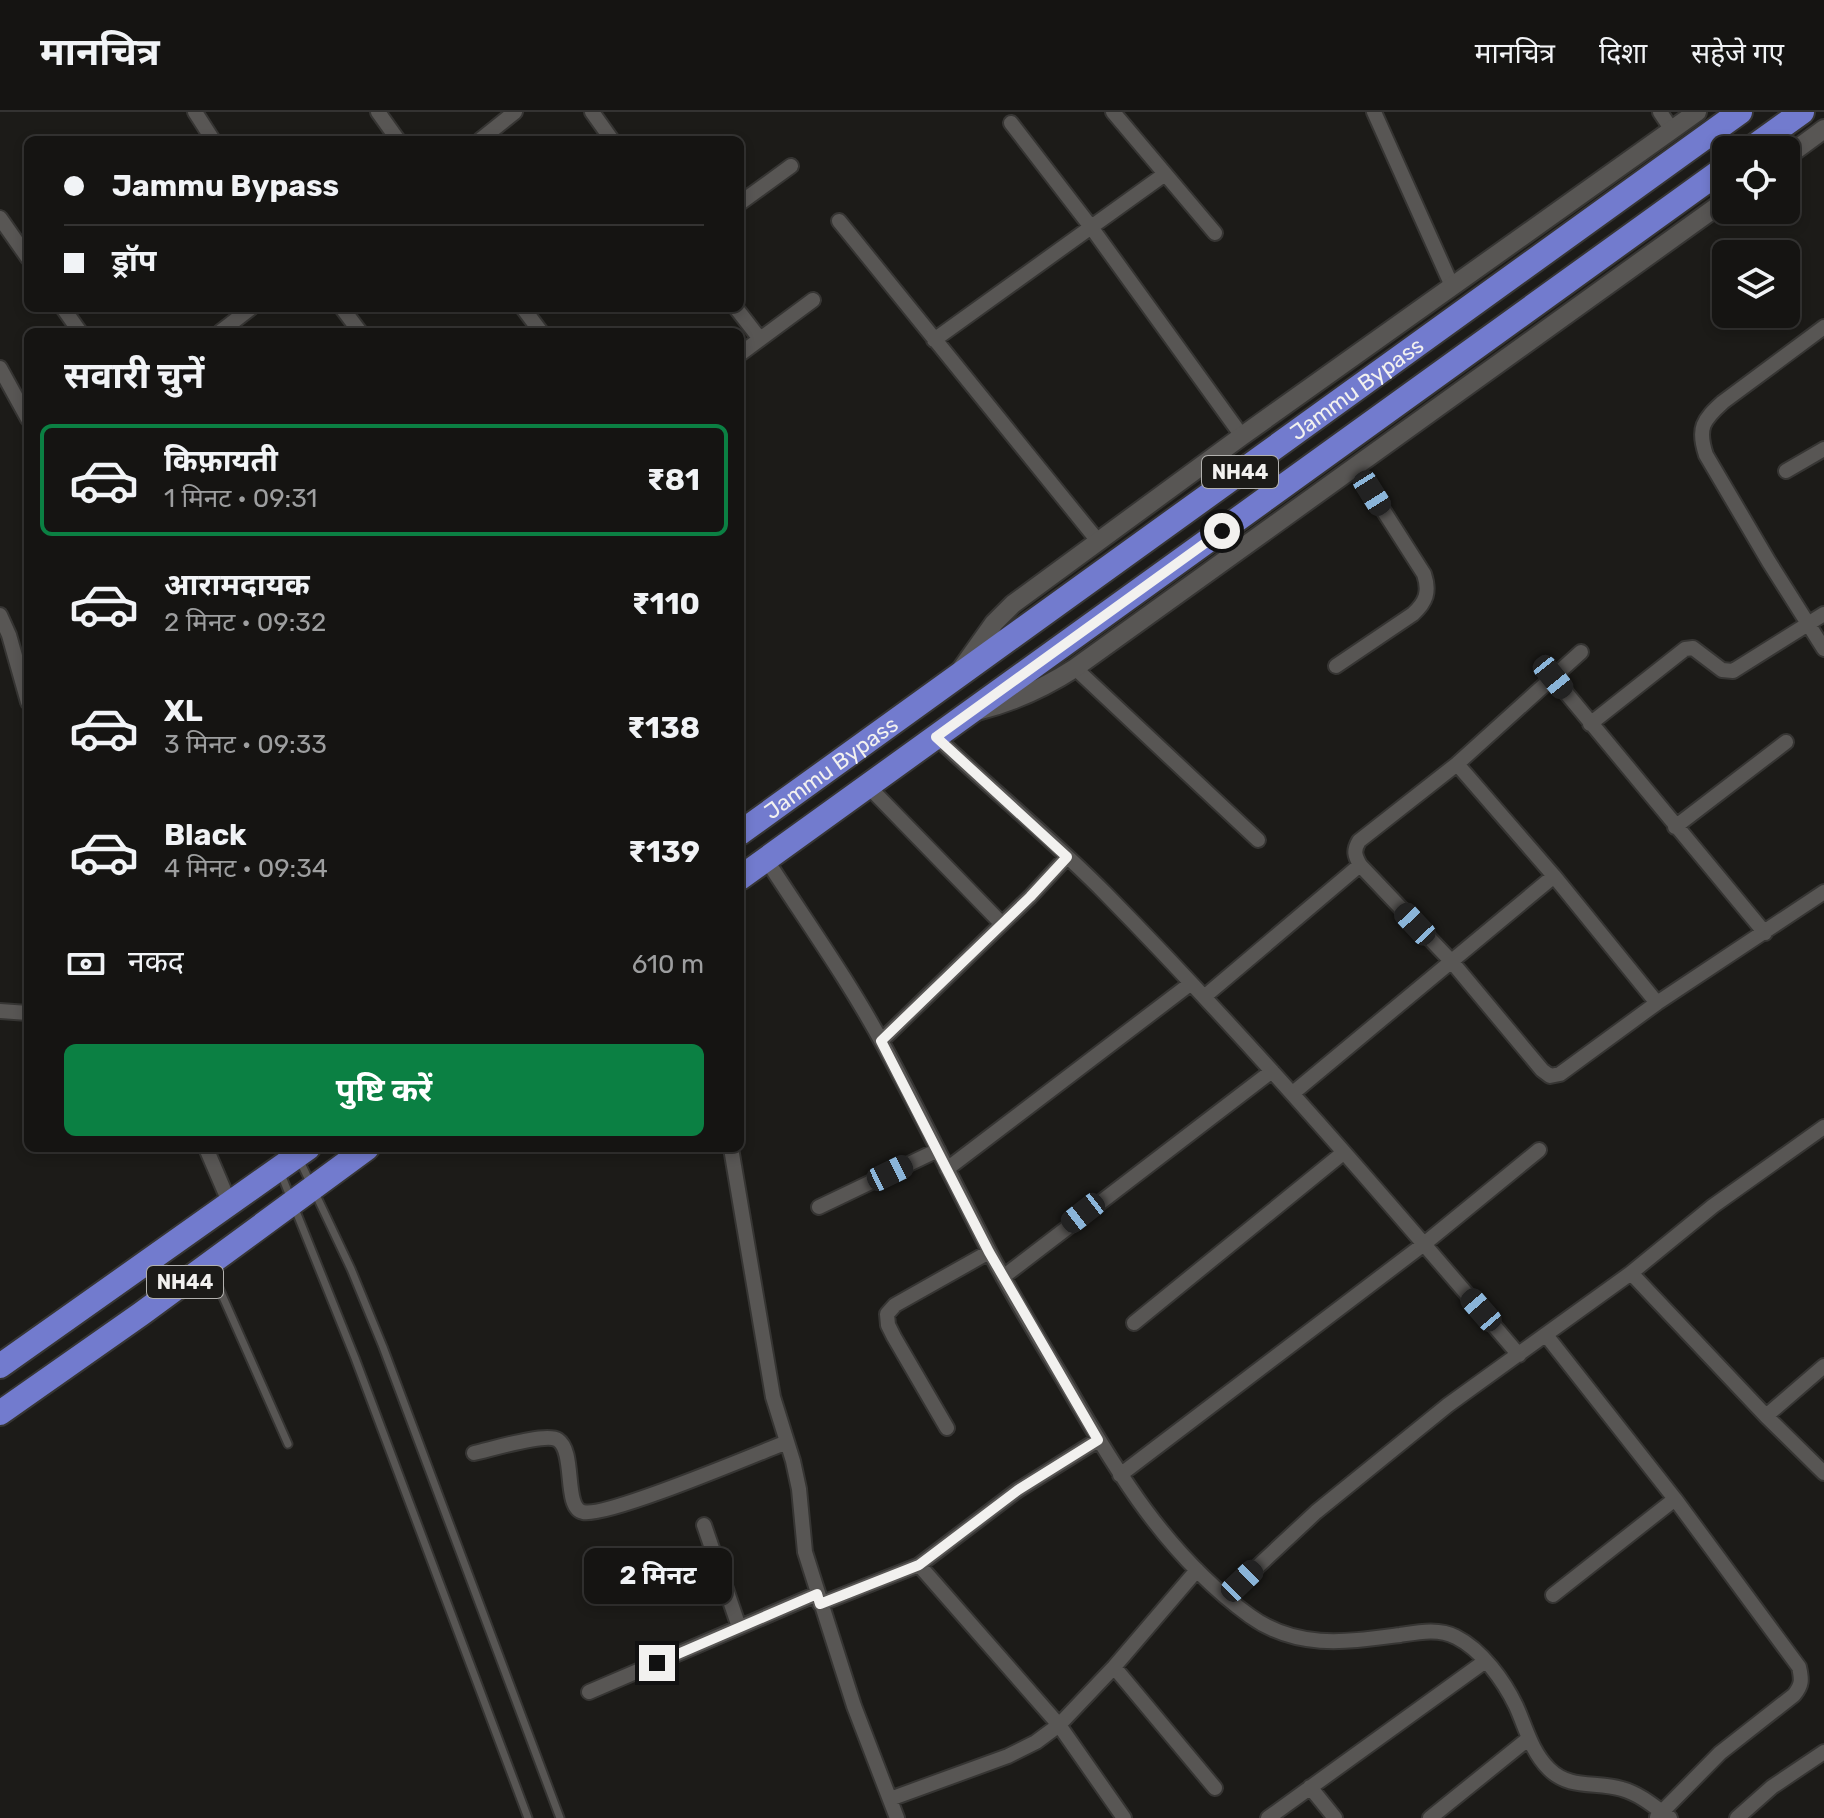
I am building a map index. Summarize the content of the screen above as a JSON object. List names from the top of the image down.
{
  "streets": {
    "highway": ["Jammu Bypass", "NH44"]
  },
  "page": {
    "header": "मानचित्र",
    "nav": ["मानचित्र", "दिशा", "सहेजे गए"],
    "banner": ["Jammu Bypass", "ड्रॉप"],
    "heading": "सवारी चुनें",
    "list": [
      {
        "name": "किफ़ायती",
        "note": "1 मिनट · 09:31",
        "value": "₹81"
      },
      {
        "name": "आरामदायक",
        "note": "2 मिनट · 09:32",
        "value": "₹110"
      },
      {
        "name": "XL",
        "note": "3 मिनट · 09:33",
        "value": "₹138"
      },
      {
        "name": "Black",
        "note": "4 मिनट · 09:34",
        "value": "₹139"
      }
    ],
    "pay": ["नकद", "610 m"],
    "buttons": "पुष्टि करें",
    "bubble": "2 मिनट"
  }
}
